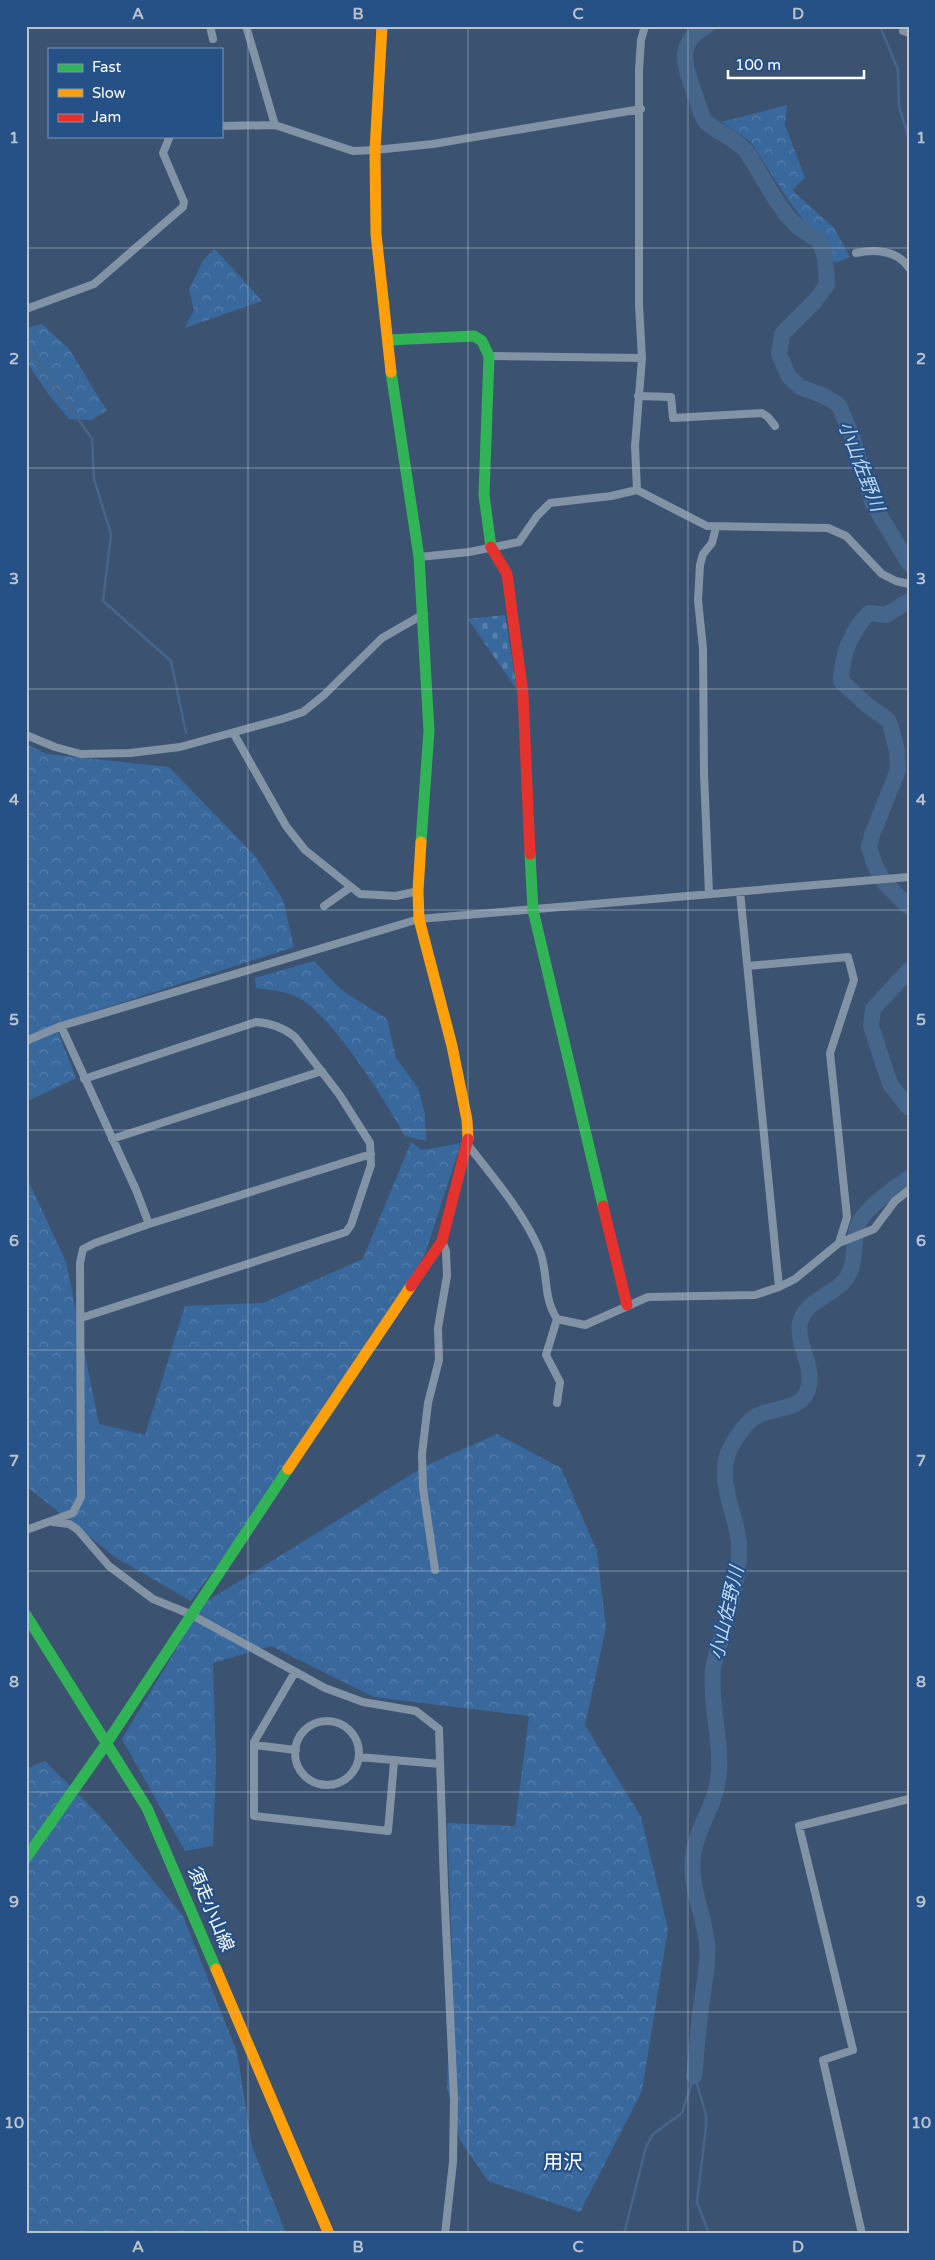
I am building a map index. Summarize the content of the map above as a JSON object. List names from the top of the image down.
{
  "streets": {
    "street": ["須走小山線"]
  },
  "districts": ["用沢"],
  "water": ["小山佐野川"],
  "legend": ["Fast", "Slow", "Jam"],
  "scale_bar": "100 m",
  "grid": {
    "columns": [
      "A",
      "B",
      "C",
      "D"
    ],
    "rows": [
      "1",
      "2",
      "3",
      "4",
      "5",
      "6",
      "7",
      "8",
      "9",
      "10"
    ]
  }
}
